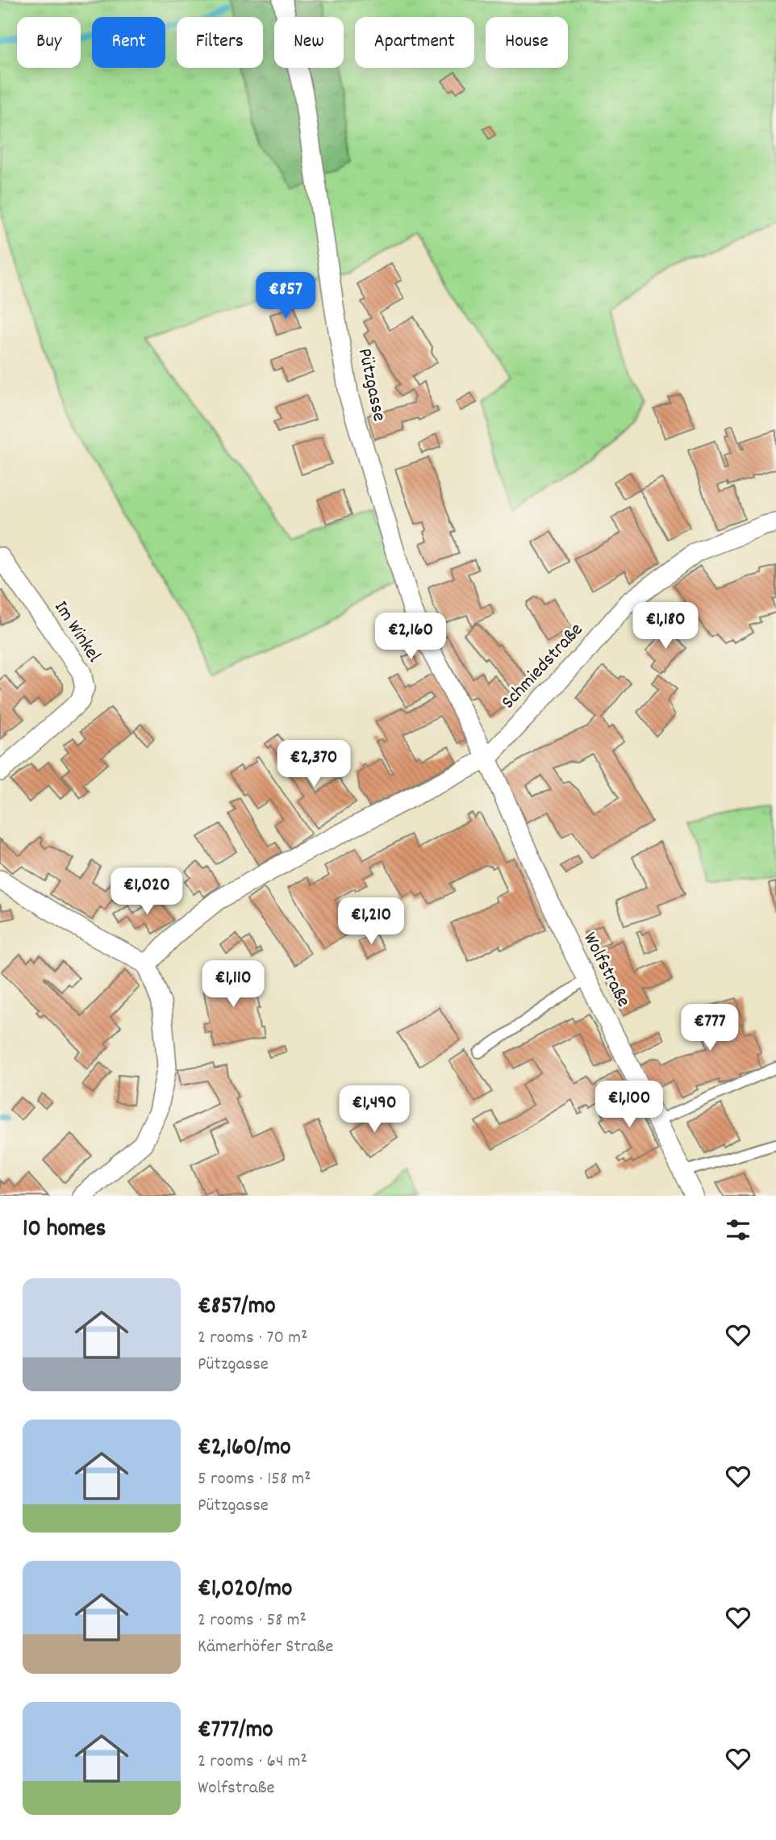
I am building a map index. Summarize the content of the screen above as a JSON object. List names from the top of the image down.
{
  "streets": {
    "street": [
      "Pützgasse",
      "Im Winkel",
      "Schmiedstraße",
      "Wolfstraße"
    ]
  },
  "crossings": [
    ["Pützgasse", "Schmiedstraße"],
    ["Pützgasse", "Wolfstraße"],
    ["Schmiedstraße", "Wolfstraße"]
  ],
  "page": {
    "chip": [
      "Buy",
      "Rent",
      "Filters",
      "New",
      "Apartment",
      "House"
    ],
    "price": [
      "€857",
      "€1,180",
      "€2,160",
      "€2,370",
      "€1,020",
      "€1,210",
      "€1,110",
      "€777",
      "€1,100",
      "€1,490"
    ],
    "heading": "10 homes",
    "list": [
      {
        "name": "€857/mo",
        "note": "2 rooms · 70 m² · Pützgasse"
      },
      {
        "name": "€2,160/mo",
        "note": "5 rooms · 158 m² · Pützgasse"
      },
      {
        "name": "€1,020/mo",
        "note": "2 rooms · 58 m² · Kämerhöfer Straße"
      },
      {
        "name": "€777/mo",
        "note": "2 rooms · 64 m² · Wolfstraße"
      }
    ]
  }
}
